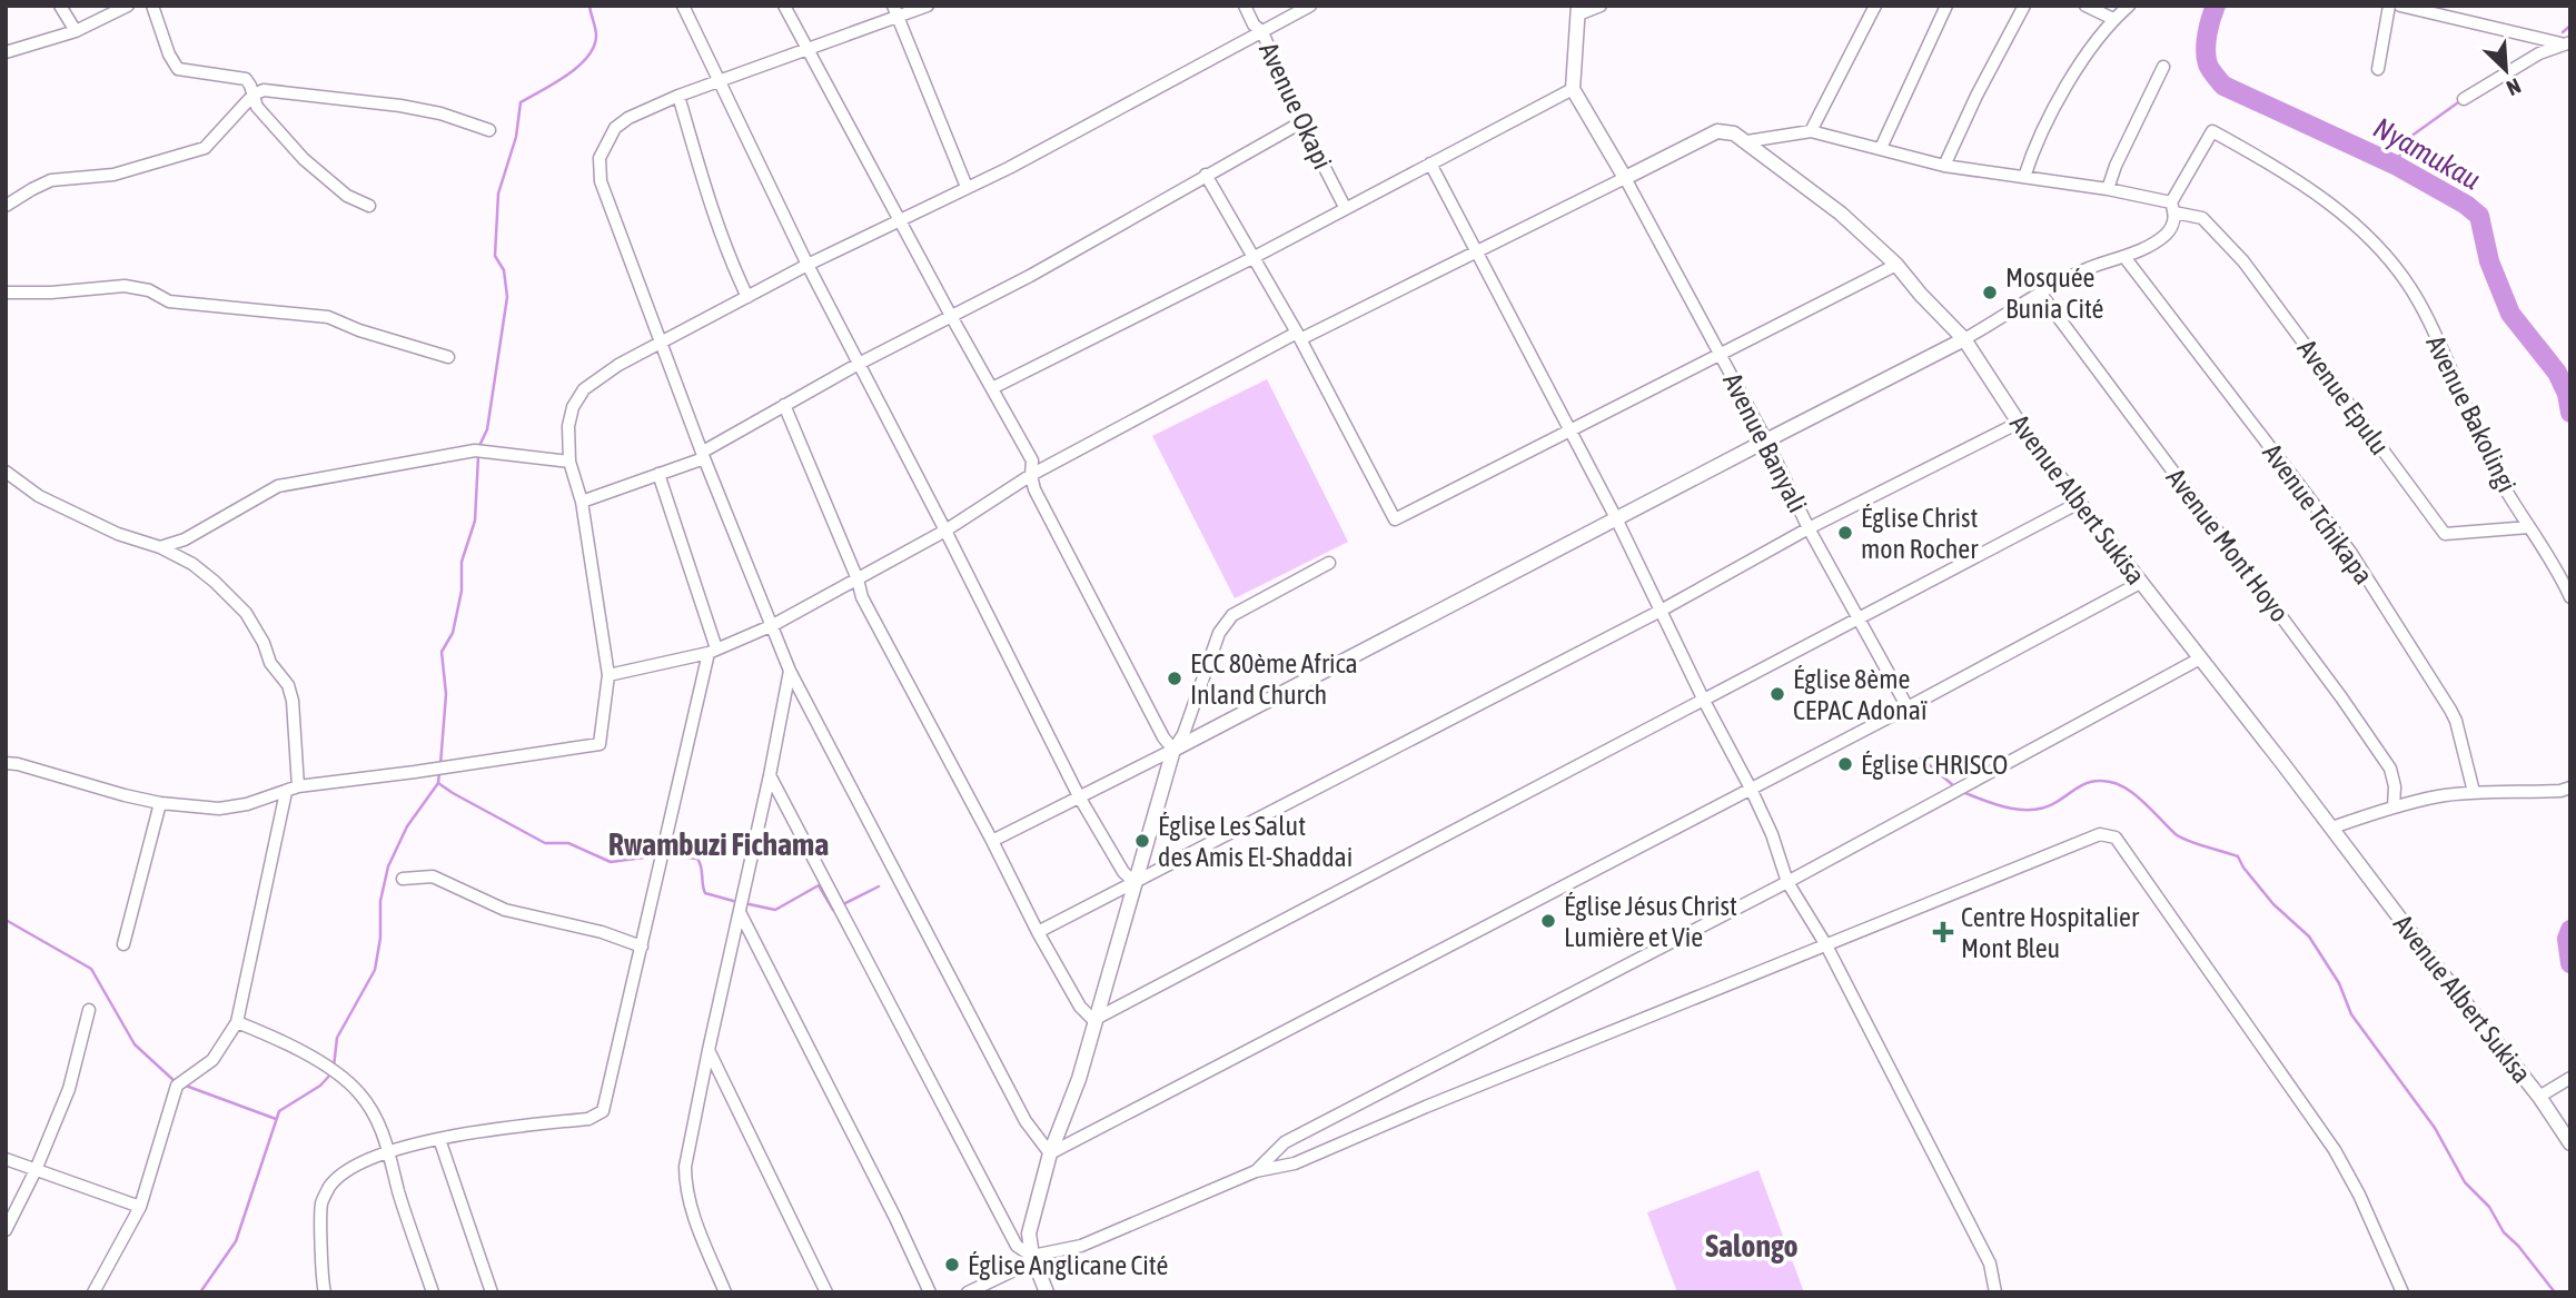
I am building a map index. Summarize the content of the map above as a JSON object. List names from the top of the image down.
{
  "streets": {
    "street": [
      "Avenue Okapi",
      "Avenue Epulu",
      "Avenue Bakolingi",
      "Avenue Banyali",
      "Avenue Albert Sukisa",
      "Avenue Tchikapa",
      "Avenue Mont Hoyo"
    ]
  },
  "crossings": [
    ["Avenue Epulu", "Avenue Bakolingi"],
    ["Avenue Banyali", "Avenue Albert Sukisa"]
  ],
  "districts": ["Rwambuzi Fichama", "Salongo"],
  "water": ["Nyamukau"],
  "places": {
    "other": [
      "Mosquée Bunia Cité",
      "Église Christ mon Rocher",
      "ECC 80ème Africa Inland Church",
      "Église 8ème CEPAC Adonaï",
      "Église CHRISCO",
      "Église Les Salut des Amis El-Shaddai",
      "Église Jésus Christ Lumière et Vie",
      "Église Anglicane Cité"
    ],
    "health": ["Centre Hospitalier Mont Bleu"]
  },
  "north": "bottom right"
}
